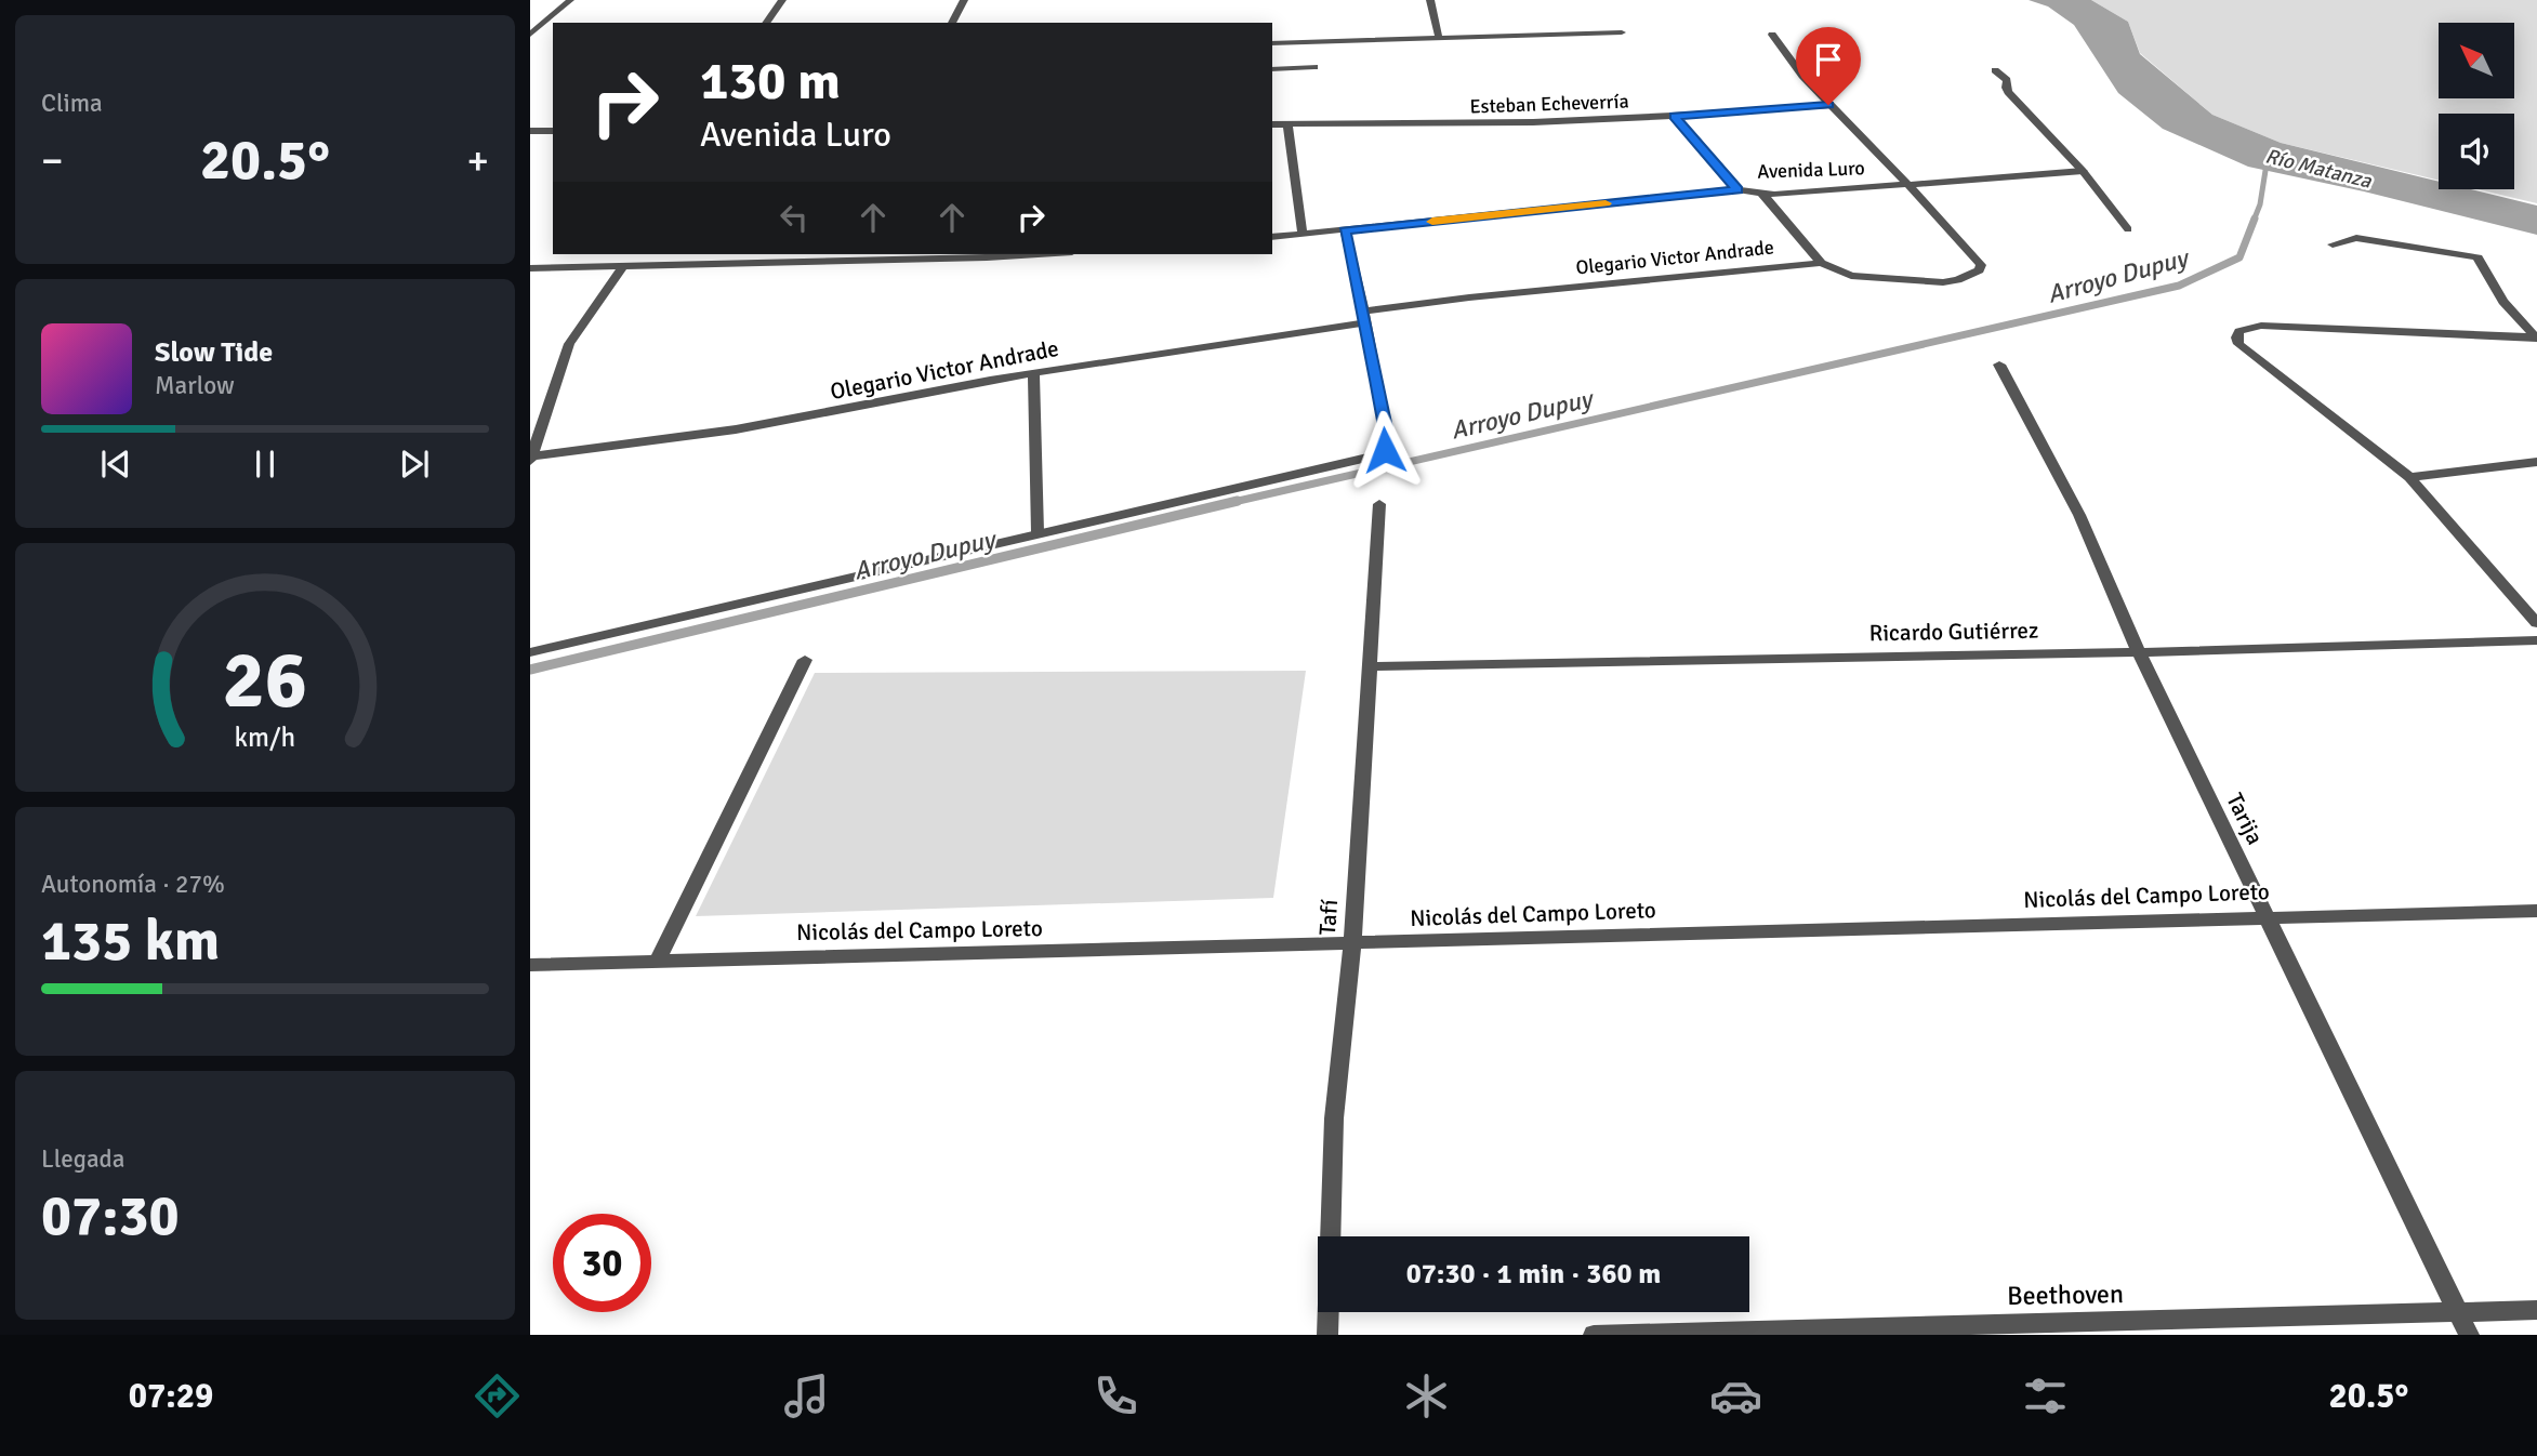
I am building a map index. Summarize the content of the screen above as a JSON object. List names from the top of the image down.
{
  "streets": {
    "street": [
      "Esteban Echeverría",
      "Avenida Luro",
      "Olegario Victor Andrade",
      "Ricardo Gutiérrez",
      "Tarija",
      "Nicolás del Campo Loreto",
      "Tafí",
      "Beethoven"
    ]
  },
  "crossings": [
    ["Avenida Luro", "Olegario Victor Andrade"],
    ["Ricardo Gutiérrez", "Tarija"],
    ["Ricardo Gutiérrez", "Tafí"],
    ["Tarija", "Nicolás del Campo Loreto"],
    ["Tarija", "Beethoven"],
    ["Nicolás del Campo Loreto", "Tafí"]
  ],
  "water": ["Río Matanza", "Arroyo Dupuy"],
  "north": "top left",
  "page": {
    "tile": [
      "Clima",
      ["Autonomía · 27%", "135 km"],
      ["Llegada", "07:30"]
    ],
    "turn": ["130 m", "Avenida Luro"],
    "heat": ["−", "20.5°", "+"],
    "song": ["Slow Tide", "Marlow"],
    "limit": "30",
    "trip": "07:30 · 1 min · 360 m",
    "tabs": ["07:29", "20.5°"],
    "gauge": ["26", "km/h"]
  }
}
